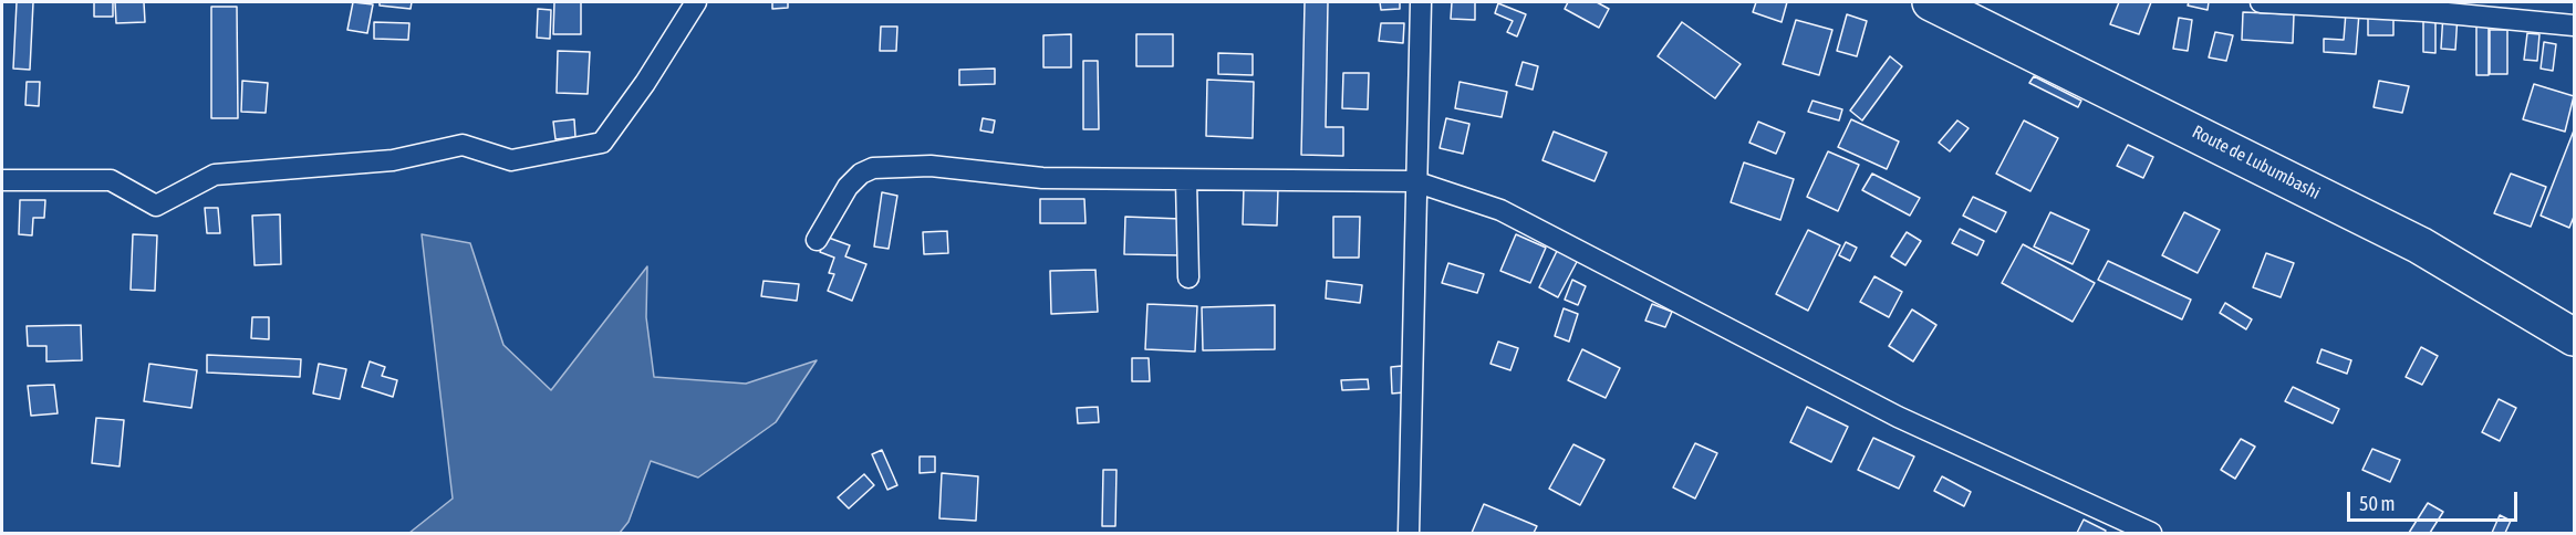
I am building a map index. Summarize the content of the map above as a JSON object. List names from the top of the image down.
{
  "streets": {
    "highway": ["Route de Lubumbashi"]
  },
  "scale_bar": "50 m"
}
